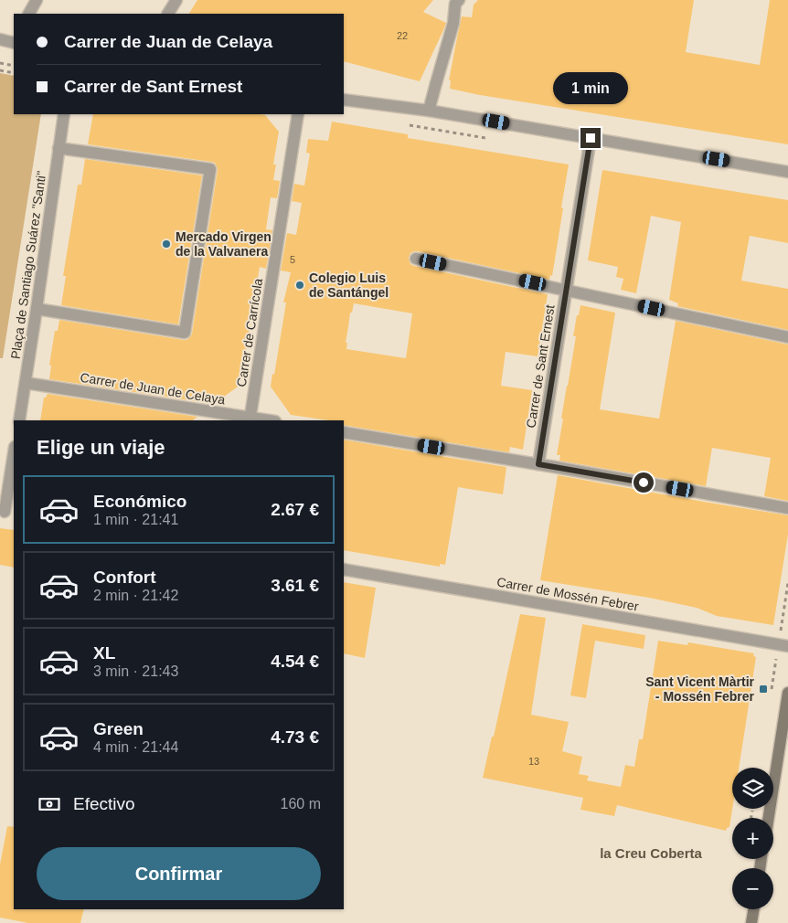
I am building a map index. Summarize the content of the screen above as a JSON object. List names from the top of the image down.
{
  "streets": {
    "street": [
      "Plaça de Santiago Suárez \"Santi\"",
      "Carrer de Carrícola",
      "Carrer de Sant Ernest",
      "Carrer de Juan de Celaya",
      "Carrer de Mossén Febrer"
    ]
  },
  "crossings": [
    ["Plaça de Santiago Suárez \"Santi\"", "Carrer de Juan de Celaya"],
    ["Carrer de Carrícola", "Carrer de Juan de Celaya"]
  ],
  "districts": ["la Creu Coberta"],
  "places": {
    "other": ["Mercado Virgen de la Valvanera", "Colegio Luis de Santángel"],
    "transit": ["Sant Vicent Màrtir - Mossén Febrer"]
  },
  "house_numbers": ["22", "5", "13"],
  "page": {
    "banner": ["Carrer de Juan de Celaya", "Carrer de Sant Ernest"],
    "bubble": "1 min",
    "heading": "Elige un viaje",
    "list": [
      {
        "name": "Económico",
        "note": "1 min · 21:41",
        "value": "2.67 €"
      },
      {
        "name": "Confort",
        "note": "2 min · 21:42",
        "value": "3.61 €"
      },
      {
        "name": "XL",
        "note": "3 min · 21:43",
        "value": "4.54 €"
      },
      {
        "name": "Green",
        "note": "4 min · 21:44",
        "value": "4.73 €"
      }
    ],
    "map_buttons": ["+", "−"],
    "pay": ["Efectivo", "160 m"],
    "buttons": "Confirmar"
  }
}
